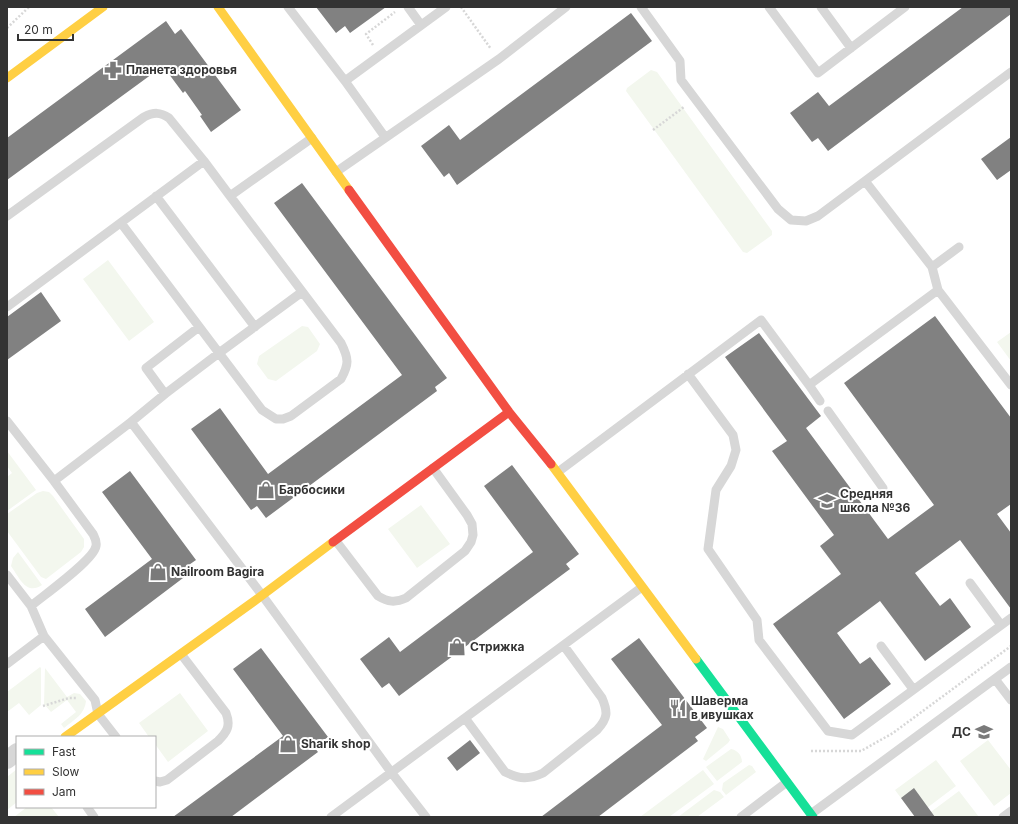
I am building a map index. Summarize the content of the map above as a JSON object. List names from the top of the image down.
{
  "places": {
    "pharmacy": ["Планета здоровья"],
    "shop": [
      "Барбосики",
      "Nailroom Bagira",
      "Стрижка",
      "Sharik shop"
    ],
    "school or university": ["Средняя школа №36", "ДС"],
    "restaurant": ["Шаверма в ивушках"]
  },
  "legend": ["Fast", "Slow", "Jam"],
  "scale_bar": "20 m"
}
